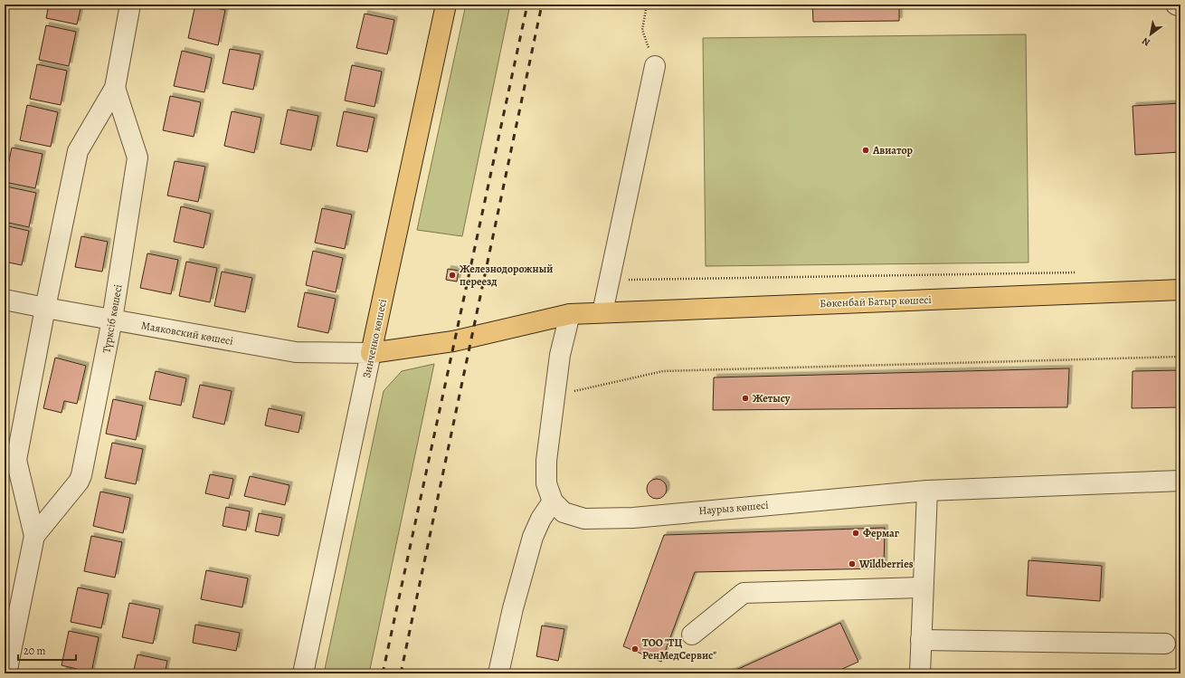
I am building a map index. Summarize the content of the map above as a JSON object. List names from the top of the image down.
{
  "streets": {
    "main road": ["Бөкенбай Батыр көшесі", "Зинченко көшесі"],
    "street": ["Түрксіб көшесі", "Маяковский көшесі", "Наурыз көшесі"]
  },
  "crossings": [
    ["Бөкенбай Батыр көшесі", "Маяковский көшесі"],
    ["Бөкенбай Батыр көшесі", "Зинченко көшесі"],
    ["Бөкенбай Батыр көшесі", "Наурыз көшесі"],
    ["Түрксіб көшесі", "Маяковский көшесі"],
    ["Маяковский көшесі", "Зинченко көшесі"]
  ],
  "places": [
    "Авиатор",
    "Железнодорожный переезд",
    "Жетысу",
    "Фермаг",
    "Wildberries",
    "ТОО \"ТЦ РенМедСервис\""
  ],
  "scale_bar": "20 m",
  "north": "bottom left"
}
